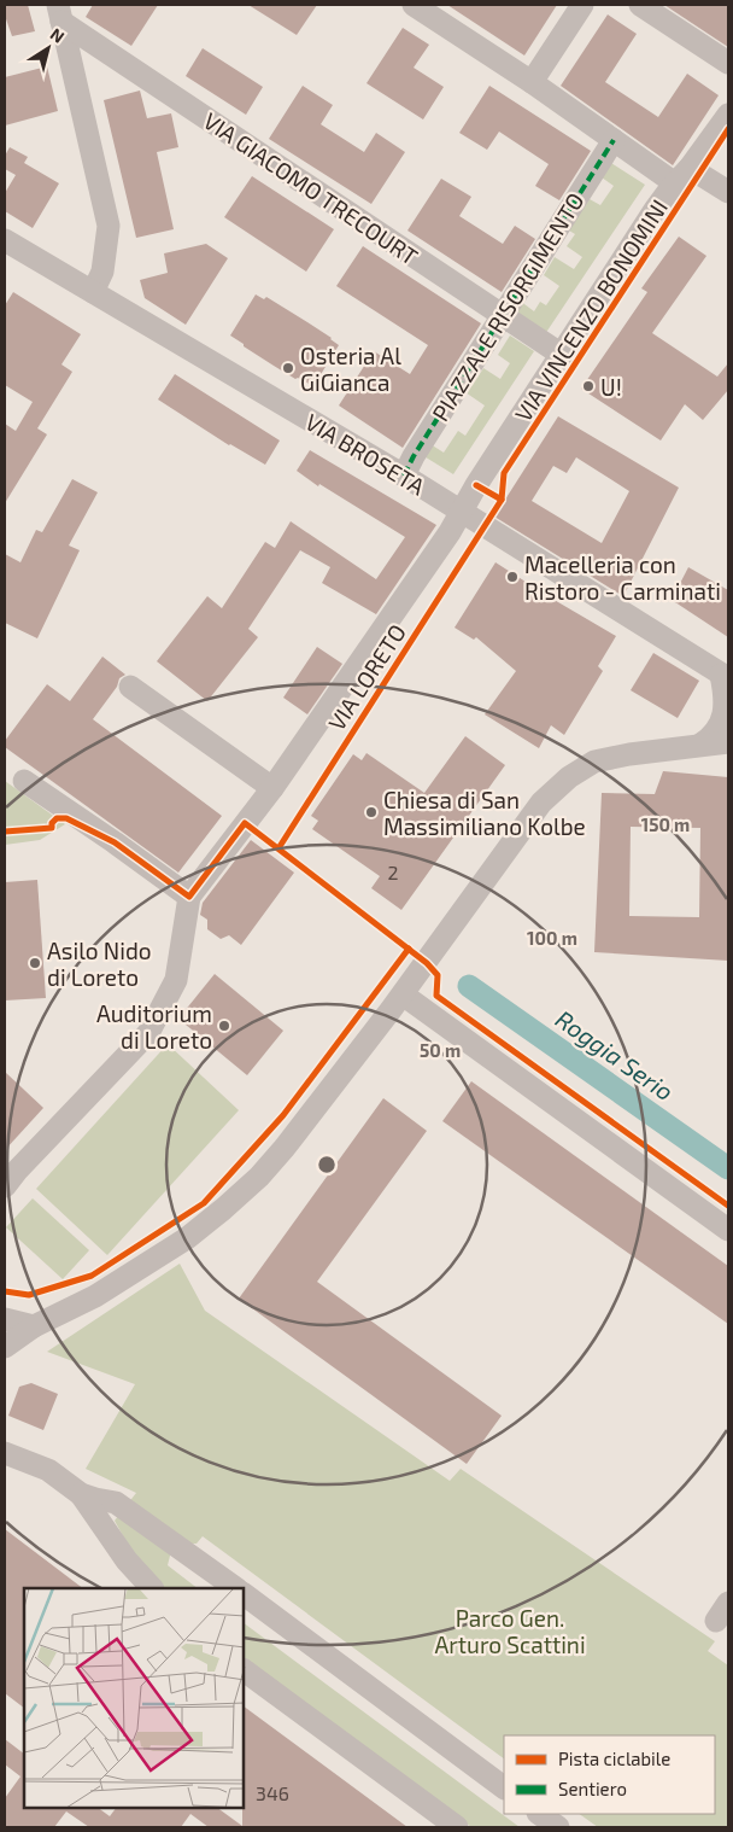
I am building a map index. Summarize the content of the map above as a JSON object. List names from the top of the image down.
{
  "streets": {
    "street": [
      "VIA GIACOMO TRECOURT",
      "PIAZZALE RISORGIMENTO",
      "VIA VINCENZO BONOMINI",
      "VIA BROSETA",
      "VIA LORETO"
    ]
  },
  "crossings": [
    ["VIA GIACOMO TRECOURT", "PIAZZALE RISORGIMENTO"],
    ["VIA GIACOMO TRECOURT", "VIA VINCENZO BONOMINI"],
    ["PIAZZALE RISORGIMENTO", "VIA BROSETA"],
    ["VIA VINCENZO BONOMINI", "VIA BROSETA"],
    ["VIA VINCENZO BONOMINI", "VIA LORETO"],
    ["VIA BROSETA", "VIA LORETO"]
  ],
  "water": ["Roggia Serio"],
  "parks": ["Parco Gen. Arturo Scattini"],
  "places": [
    "Osteria Al GiGianca",
    "U!",
    "Macelleria con Ristoro - Carminati",
    "Chiesa di San Massimiliano Kolbe",
    "Asilo Nido di Loreto",
    "Auditorium di Loreto"
  ],
  "house_numbers": ["2", "346"],
  "legend": ["Pista ciclabile", "Sentiero"],
  "north": "top right",
  "rings": ["150 m", "100 m", "50 m"]
}
